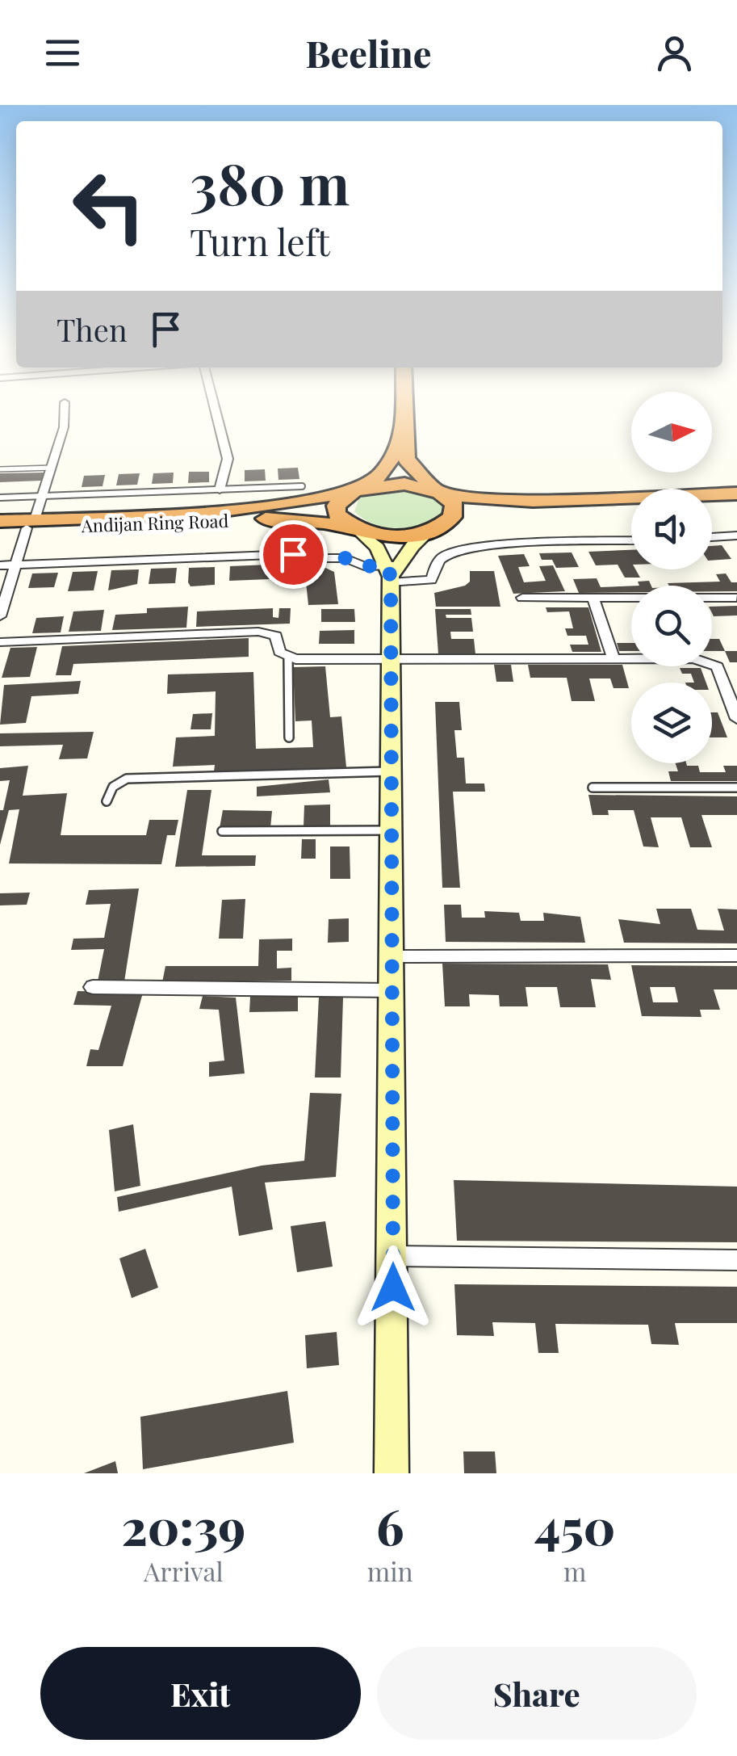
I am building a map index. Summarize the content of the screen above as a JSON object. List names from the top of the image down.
{
  "streets": {
    "highway": ["Andijan Ring Road"]
  },
  "north": "right",
  "page": {
    "header": "Beeline",
    "turn": ["380 m", "Turn left"],
    "then": "Then",
    "eta": [
      "20:39",
      "Arrival",
      "6",
      "min",
      "450",
      "m"
    ],
    "buttons": ["Exit", "Share"]
  }
}
